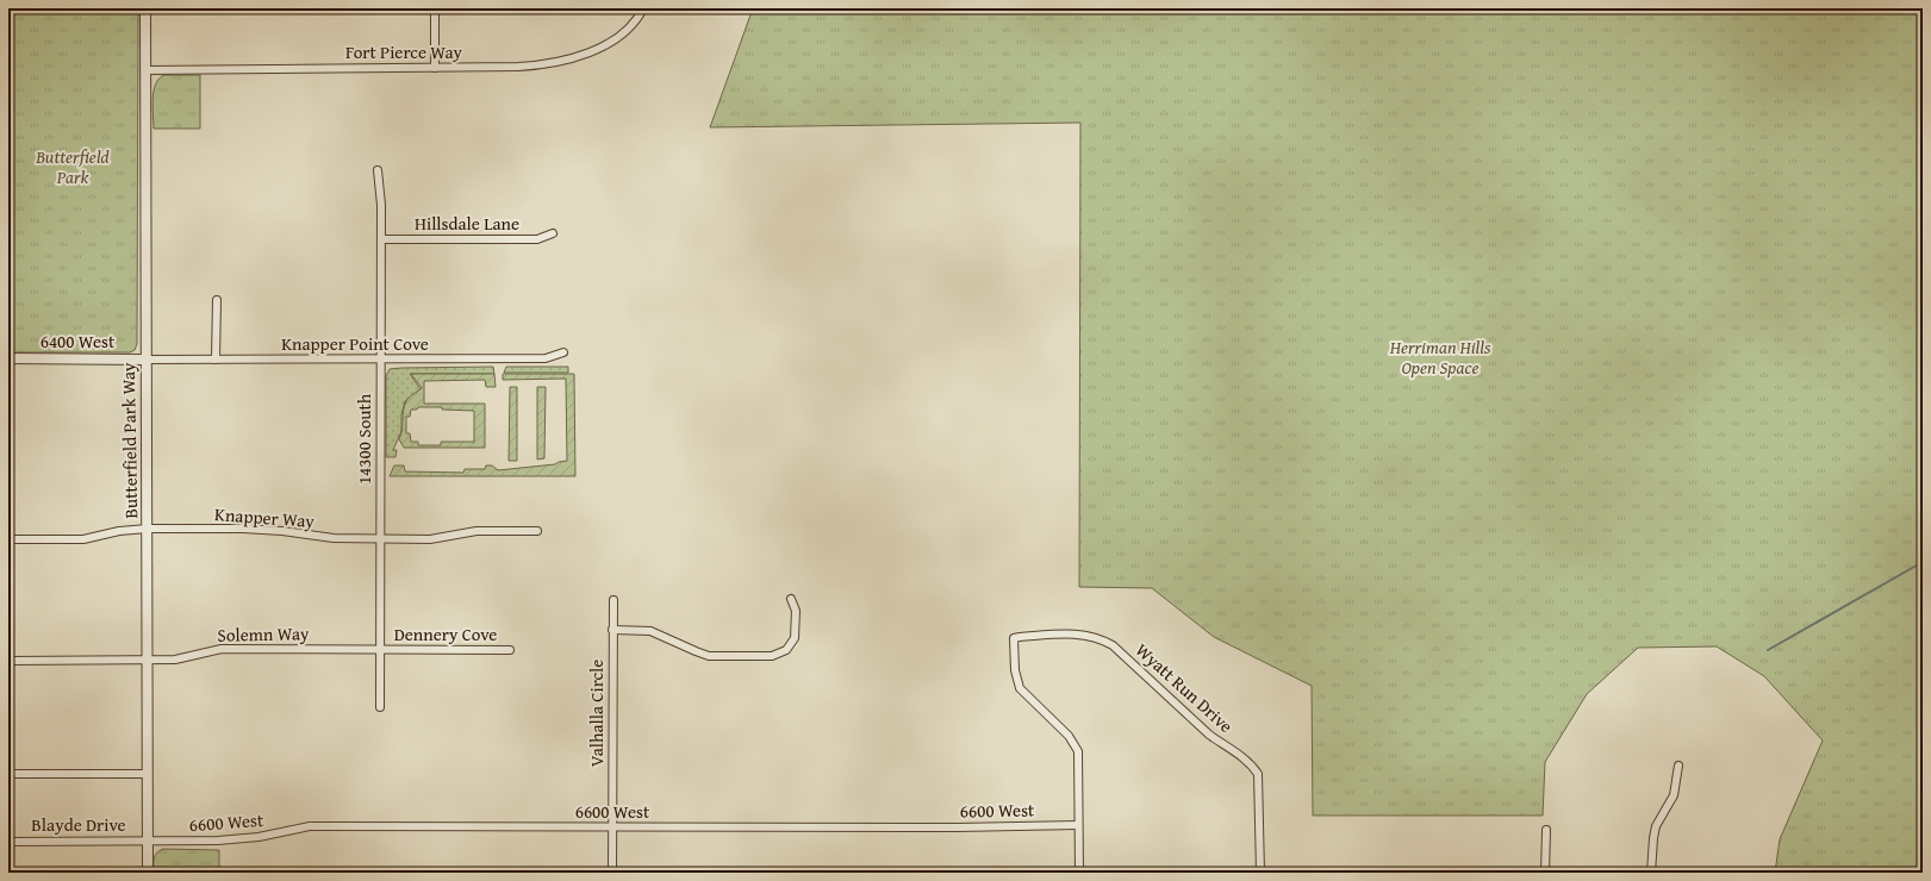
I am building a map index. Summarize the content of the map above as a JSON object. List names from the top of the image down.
{
  "streets": {
    "street": [
      "Fort Pierce Way",
      "Hillsdale Lane",
      "6400 West",
      "Knapper Point Cove",
      "14300 South",
      "Butterfield Park Way",
      "Knapper Way",
      "Solemn Way",
      "Dennery Cove",
      "Wyatt Run Drive",
      "Valhalla Circle",
      "6600 West",
      "Blayde Drive"
    ]
  },
  "crossings": [
    ["Fort Pierce Way", "Butterfield Park Way"],
    ["Hillsdale Lane", "14300 South"],
    ["6400 West", "Knapper Point Cove"],
    ["6400 West", "Butterfield Park Way"],
    ["Knapper Point Cove", "14300 South"],
    ["Knapper Point Cove", "Butterfield Park Way"],
    ["14300 South", "Knapper Way"],
    ["14300 South", "Solemn Way"],
    ["14300 South", "Dennery Cove"],
    ["Butterfield Park Way", "Knapper Way"],
    ["Butterfield Park Way", "Solemn Way"],
    ["Butterfield Park Way", "6600 West"],
    ["Butterfield Park Way", "Blayde Drive"],
    ["Solemn Way", "Dennery Cove"],
    ["Wyatt Run Drive", "6600 West"],
    ["Valhalla Circle", "6600 West"],
    ["6600 West", "Blayde Drive"]
  ],
  "parks": ["Butterfield Park", "Herriman Hills Open Space"]
}
